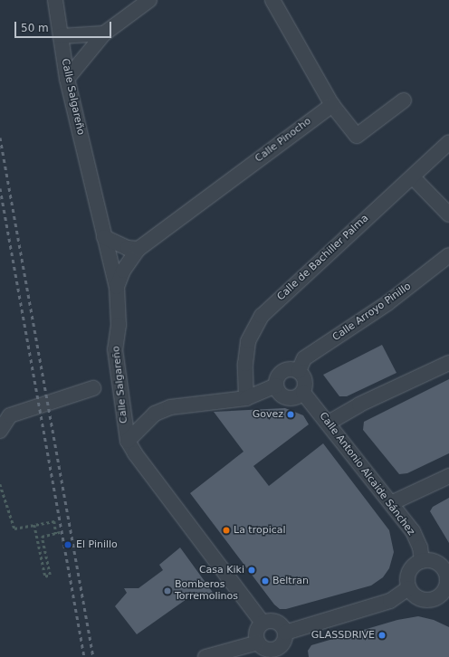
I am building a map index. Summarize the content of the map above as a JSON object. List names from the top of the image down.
{
  "streets": {
    "street": [
      "Calle Salgareño",
      "Calle Pinocho",
      "Calle de Bachiller Palma",
      "Calle Arroyo Pinillo",
      "Calle Antonio Alcaide Sánchez"
    ]
  },
  "crossings": [
    ["Calle Salgareño", "Calle Pinocho"],
    ["Calle Arroyo Pinillo", "Calle Antonio Alcaide Sánchez"]
  ],
  "places": [
    "Govez",
    "La tropical",
    "El Pinillo",
    "Casa Kiki",
    "Beltran",
    "Bomberos Torremolinos",
    "GLASSDRIVE"
  ],
  "scale_bar": "50 m"
}
